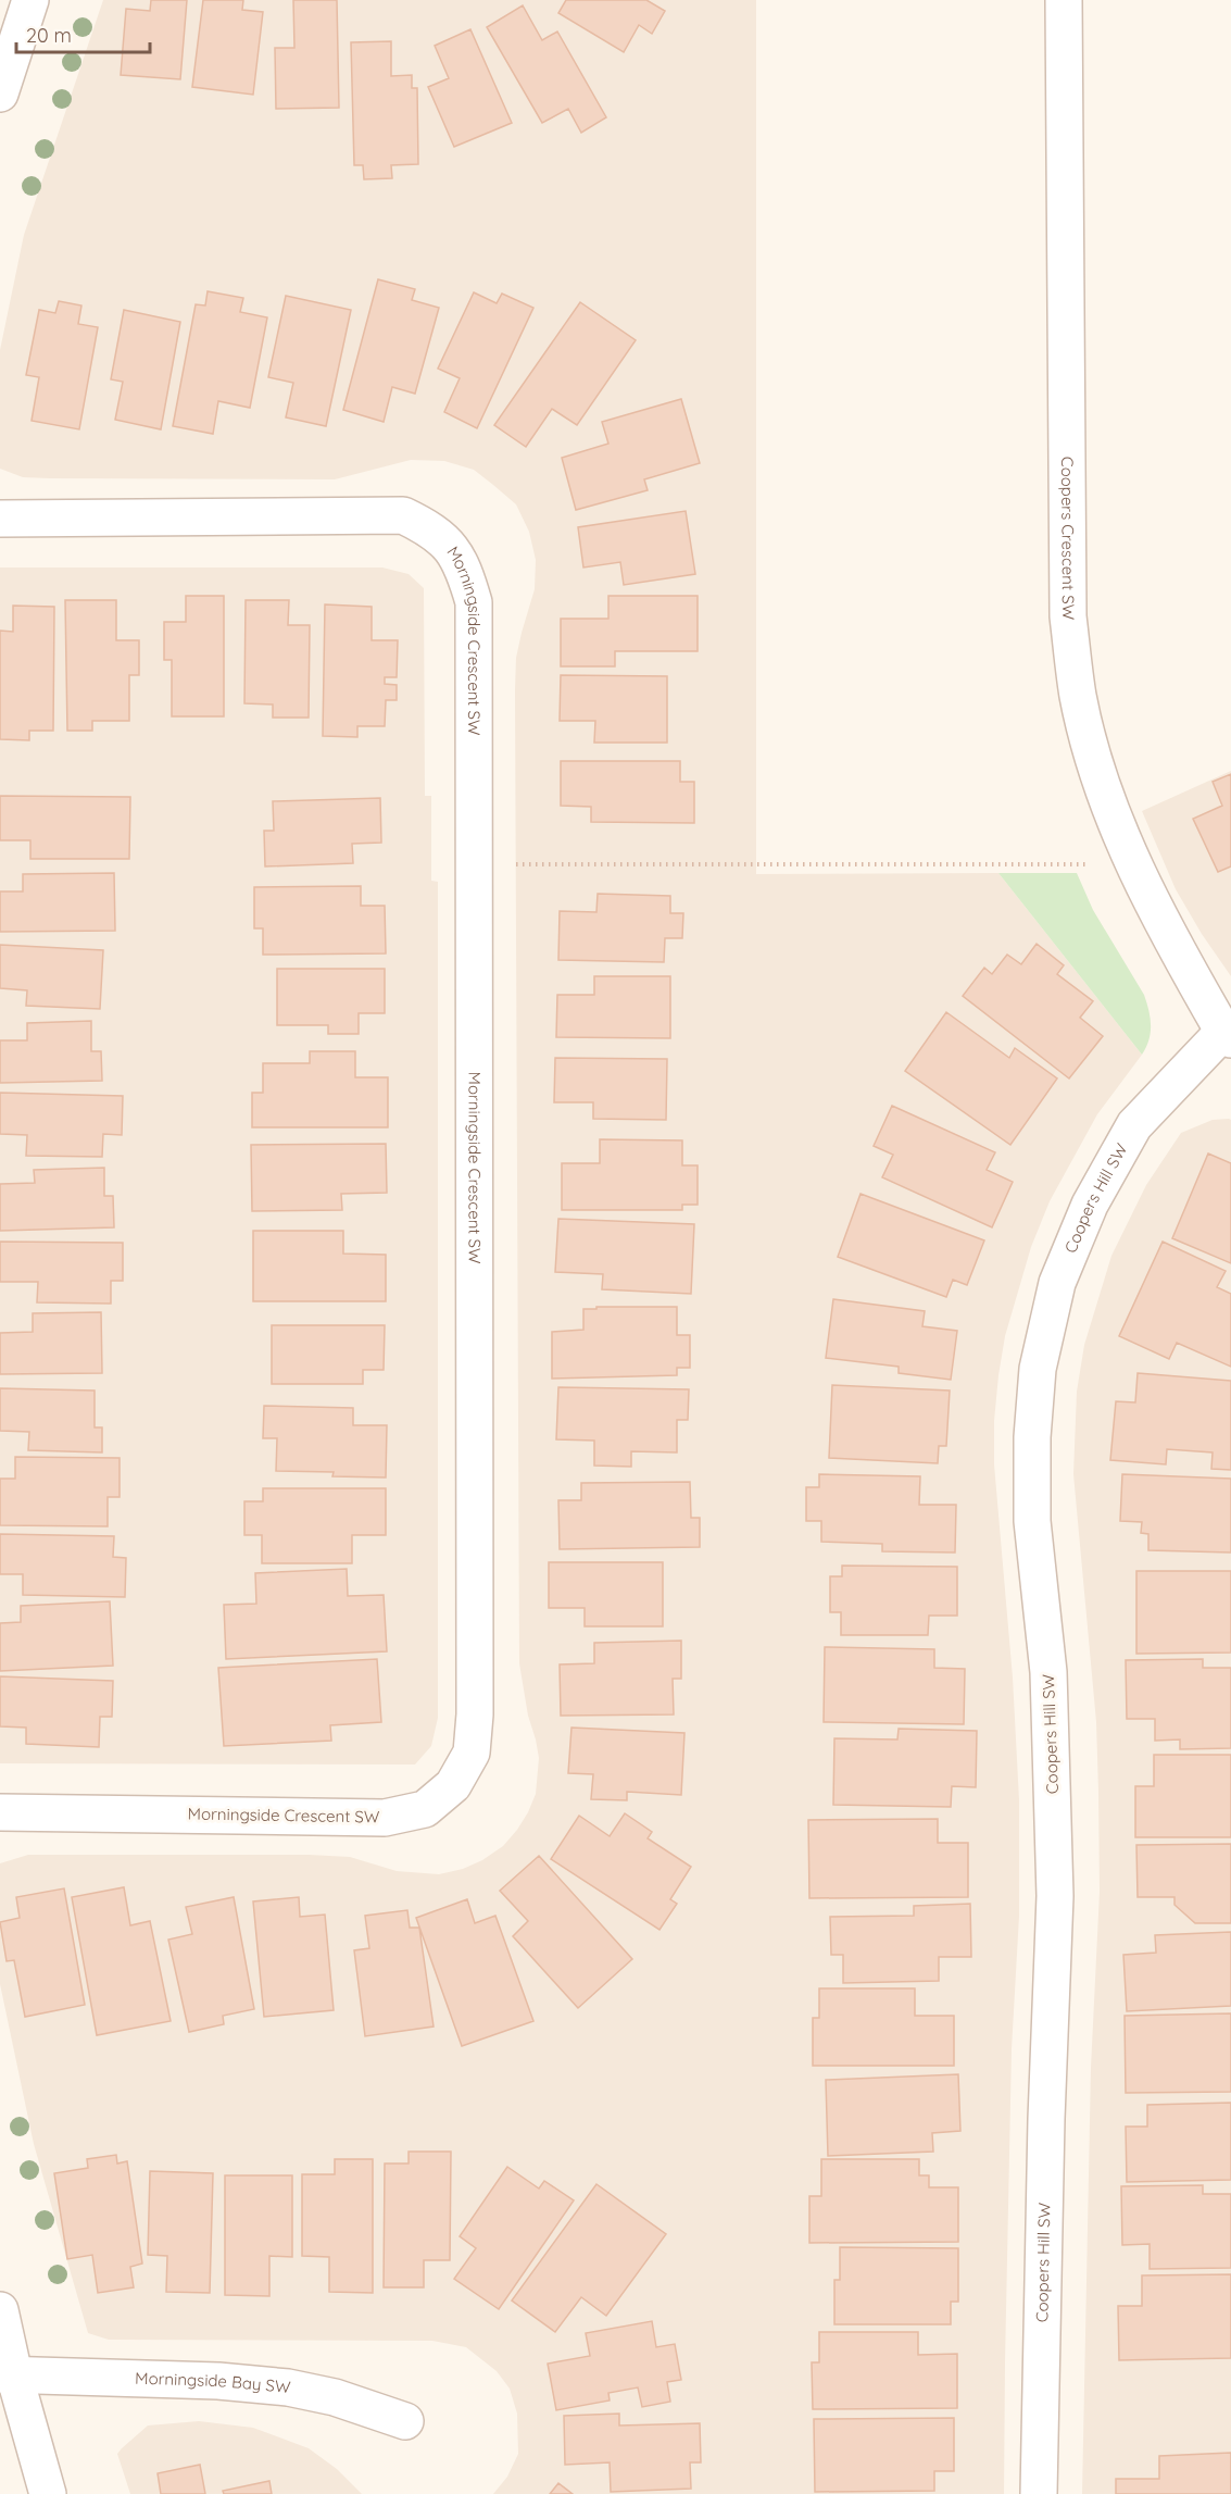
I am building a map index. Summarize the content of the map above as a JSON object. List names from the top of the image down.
{
  "streets": {
    "street": [
      "Coopers Crescent SW",
      "Morningside Crescent SW",
      "Coopers Hill SW",
      "Morningside Bay SW"
    ]
  },
  "crossings": [
    ["Coopers Crescent SW", "Coopers Hill SW"]
  ],
  "scale_bar": "20 m"
}
